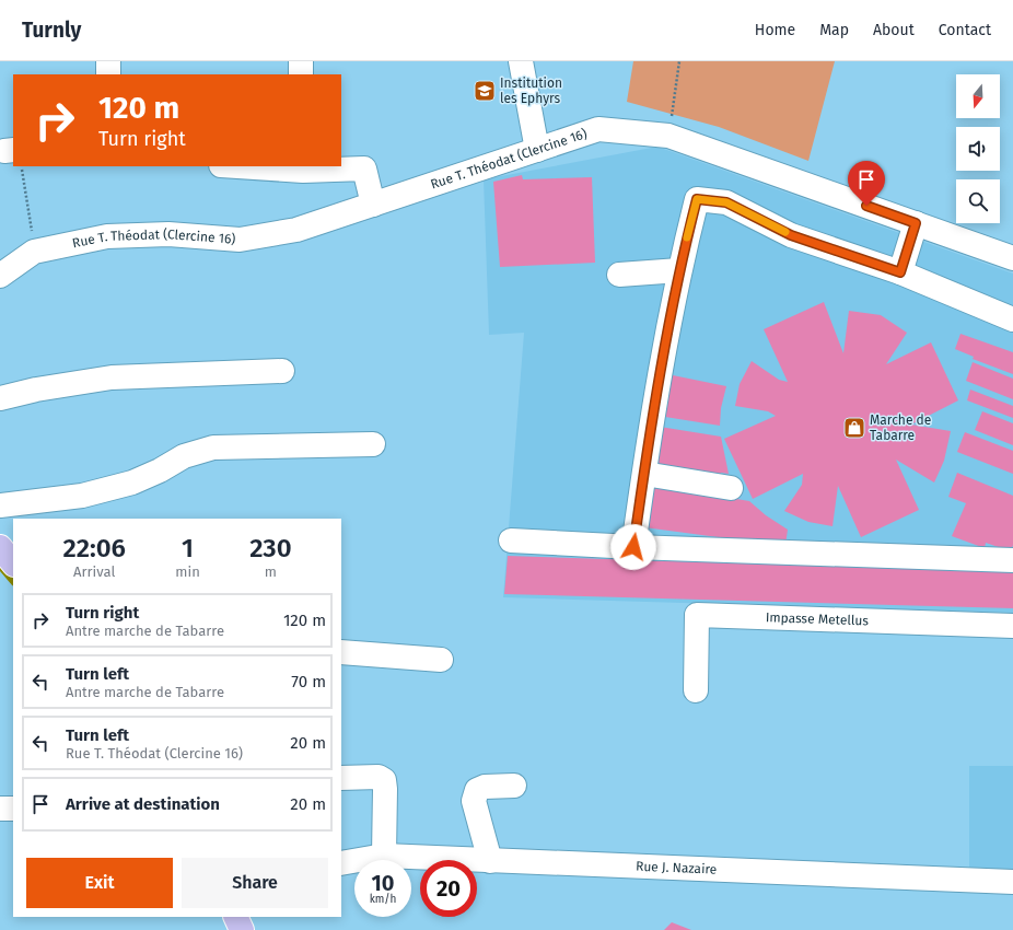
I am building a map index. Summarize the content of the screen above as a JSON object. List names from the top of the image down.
{
  "streets": {
    "street": ["Rue T. Théodat (Clercine 16)", "Impasse Metellus", "Rue J. Nazaire"]
  },
  "places": {
    "school or university": ["Institution les Ephyrs"],
    "shop": ["Marche de Tabarre"]
  },
  "north": "bottom",
  "page": {
    "header": "Turnly",
    "nav": [
      "Home",
      "Map",
      "About",
      "Contact"
    ],
    "turn": ["120 m", "Turn right"],
    "eta": [
      "22:06",
      "Arrival",
      "1",
      "min",
      "230",
      "m"
    ],
    "list": [
      {
        "name": "Turn right",
        "note": "Antre marche de Tabarre",
        "value": "120 m"
      },
      {
        "name": "Turn left",
        "note": "Antre marche de Tabarre",
        "value": "70 m"
      },
      {
        "name": "Turn left",
        "note": "Rue T. Théodat (Clercine 16)",
        "value": "20 m"
      },
      {
        "name": "Arrive at destination",
        "value": "20 m"
      }
    ],
    "buttons": ["Exit", "Share"],
    "speed": "10 km/h",
    "limit": "20"
  }
}
